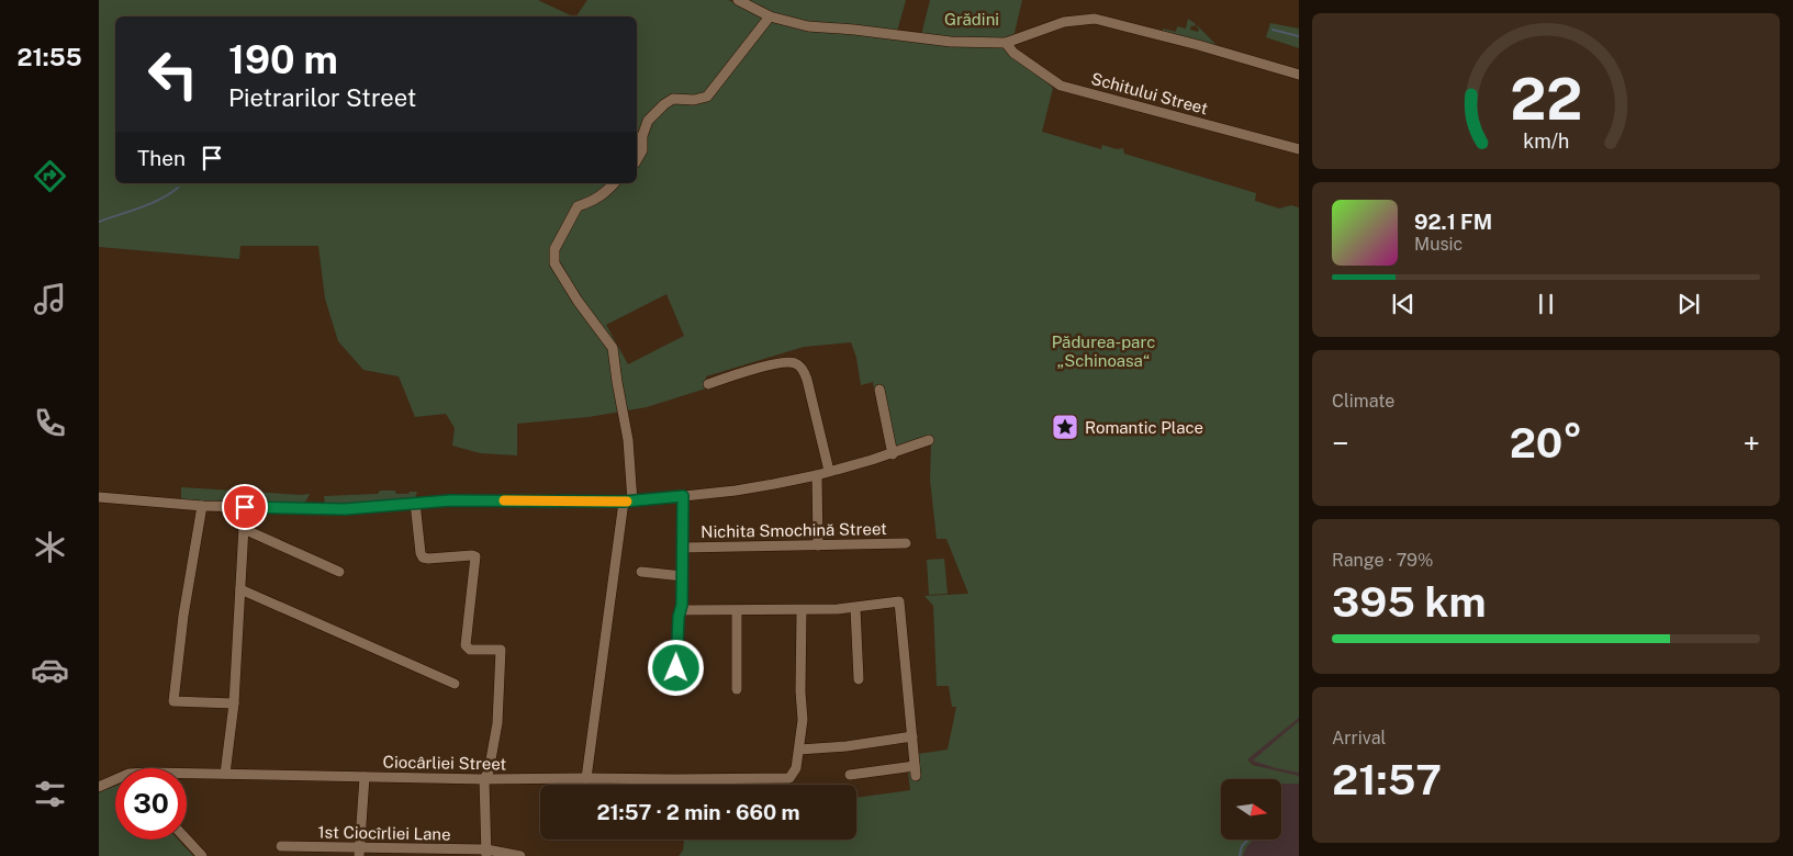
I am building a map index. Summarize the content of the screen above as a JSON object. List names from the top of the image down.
{
  "streets": {
    "street": [
      "Schitului Street",
      "Nichita Smochină Street",
      "Ciocârliei Street",
      "1st Ciocîrliei Lane"
    ]
  },
  "parks": ["Grădini", "Pădurea-parc „Schinoasa“"],
  "places": {
    "place": ["Romantic Place"]
  },
  "north": "right",
  "page": {
    "tabs": "21:55",
    "turn": ["190 m", "Pietrarilor Street"],
    "then": "Then",
    "song": ["92.1 FM", "Music"],
    "tile": [
      "Climate",
      ["Range · 79%", "395 km"],
      ["Arrival", "21:57"]
    ],
    "heat": ["−", "20°", "+"],
    "limit": "30",
    "trip": "21:57 · 2 min · 660 m",
    "gauge": ["22", "km/h"]
  }
}
